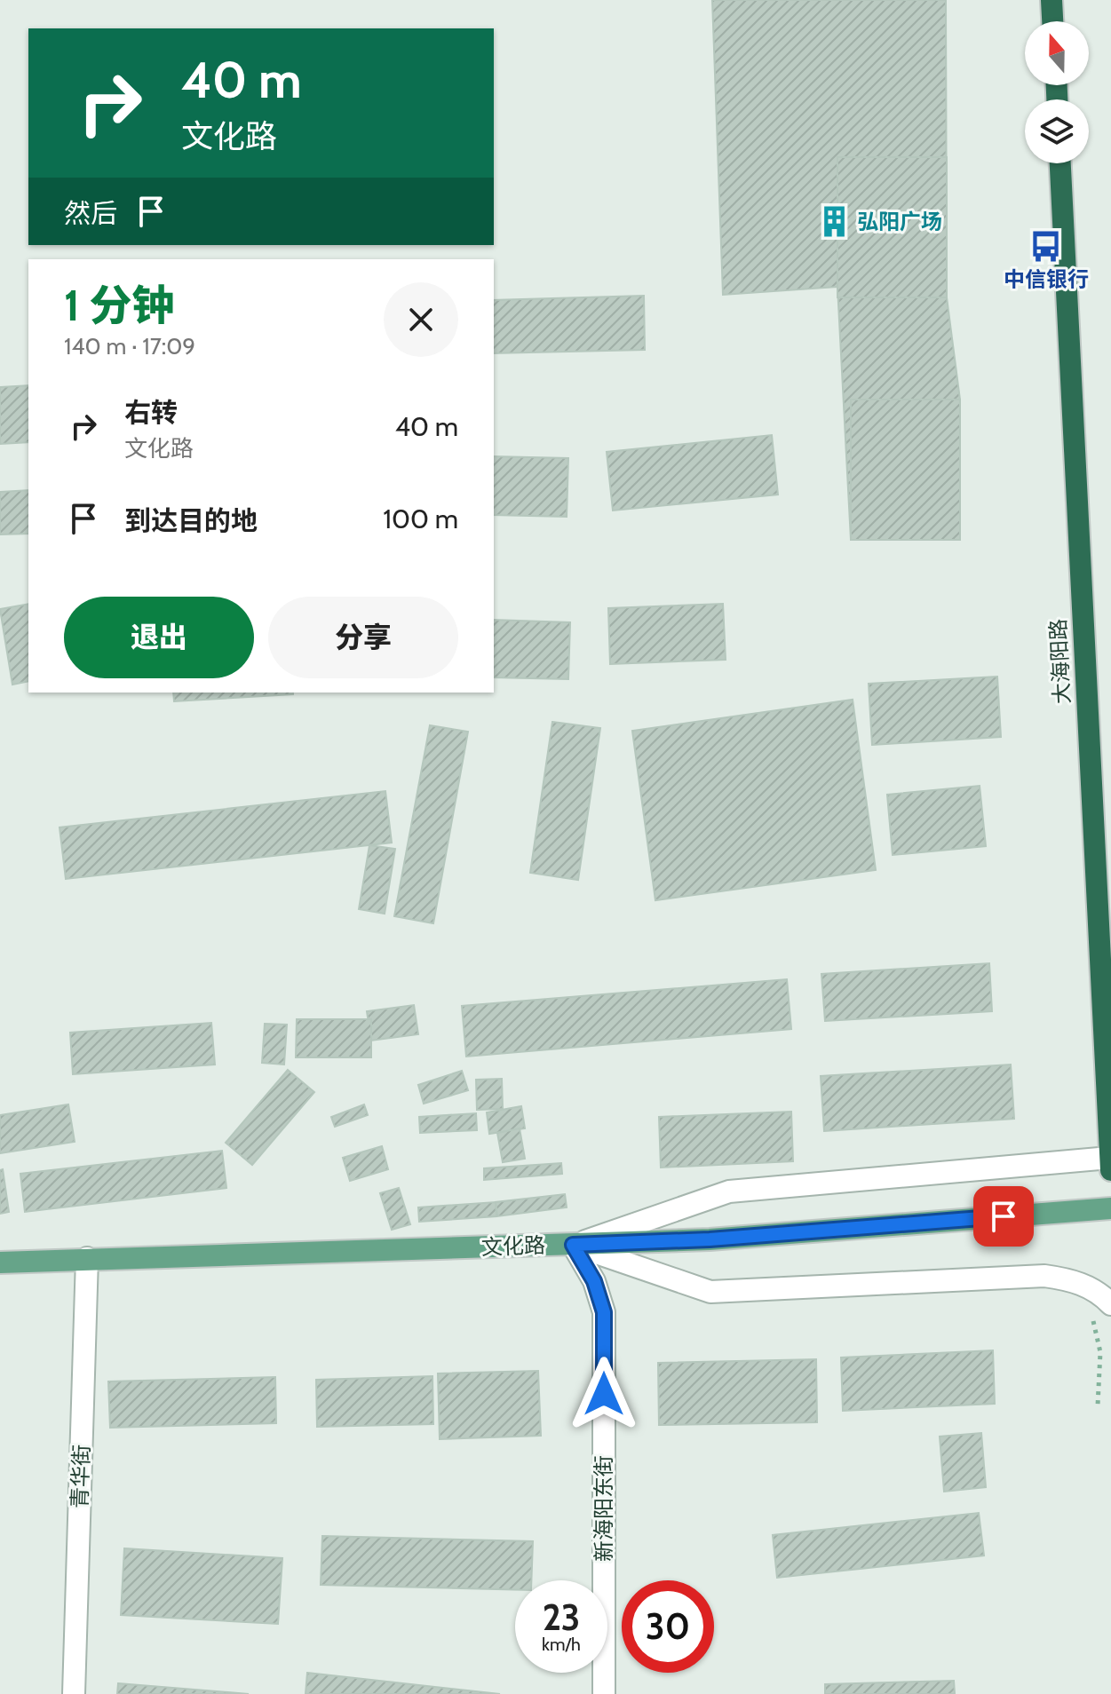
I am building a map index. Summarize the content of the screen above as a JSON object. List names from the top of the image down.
{
  "streets": {
    "highway": ["大海阳路"],
    "main road": ["文化路"],
    "street": ["青华街", "新海阳东街"]
  },
  "crossings": [
    ["文化路", "青华街"],
    ["文化路", "新海阳东街"]
  ],
  "places": {
    "building": ["弘阳广场"],
    "bus stop": ["中信银行"]
  },
  "north": "top",
  "page": {
    "turn": ["40 m", "文化路"],
    "then": "然后",
    "heading": ["1 分钟", "140 m · 17:09"],
    "list": [
      {
        "name": "右转",
        "note": "文化路",
        "value": "40 m"
      },
      {
        "name": "到达目的地",
        "value": "100 m"
      }
    ],
    "buttons": ["退出", "分享"],
    "speed": "23 km/h",
    "limit": "30"
  }
}
